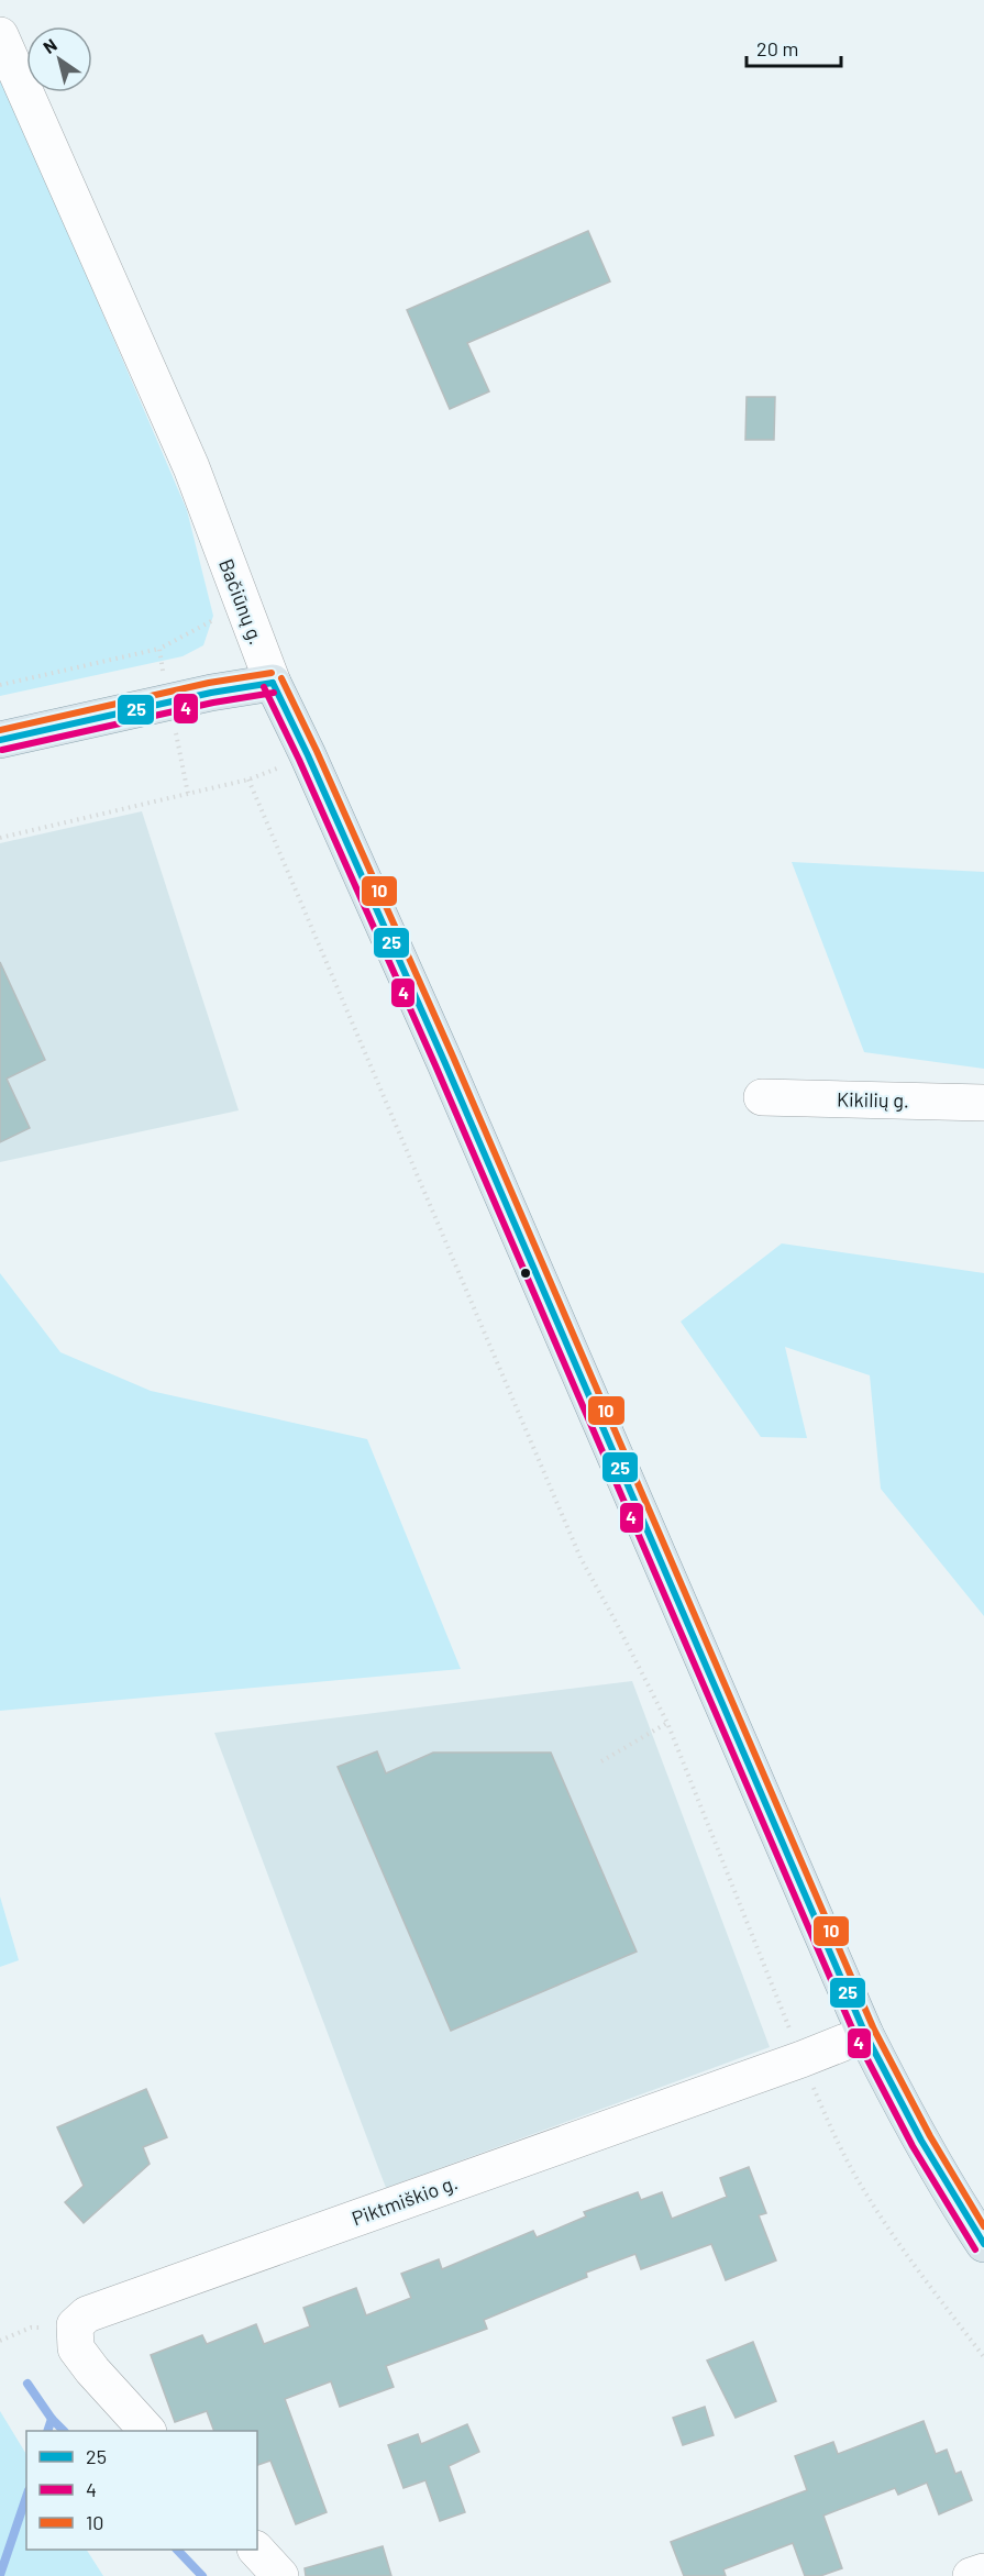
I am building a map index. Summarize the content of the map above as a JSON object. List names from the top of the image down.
{
  "streets": {
    "main road": ["Bačiūnų g."],
    "street": ["Kikilių g.", "Piktmiškio g."]
  },
  "crossings": [
    ["Bačiūnų g.", "Piktmiškio g."]
  ],
  "lines": ["transit line 10", "transit line 25", "transit line 4"],
  "legend": ["25", "4", "10"],
  "scale_bar": "20 m",
  "north": "top left"
}
